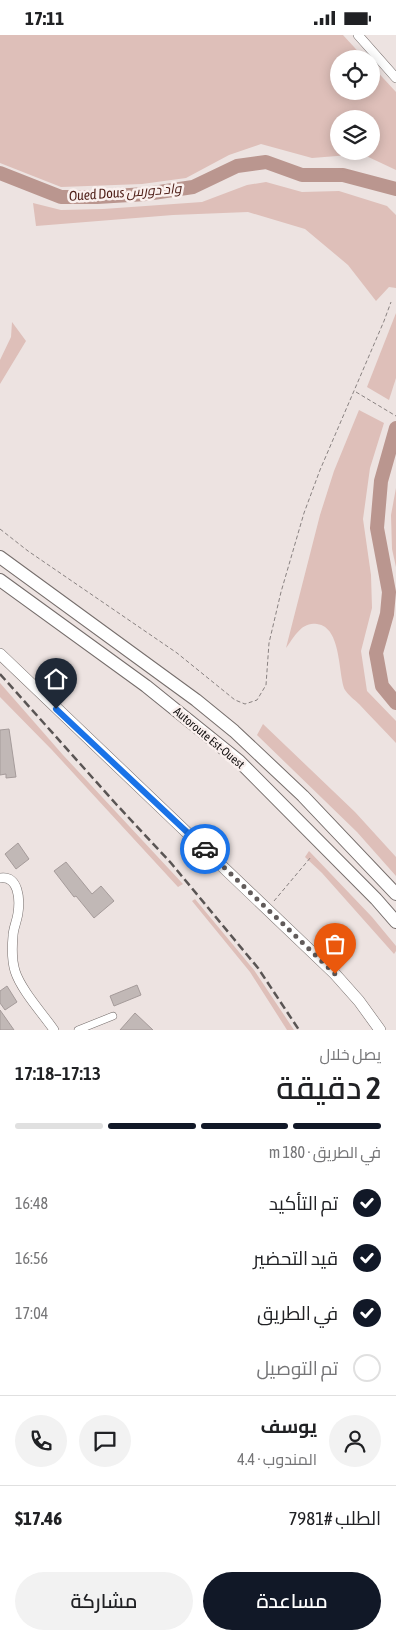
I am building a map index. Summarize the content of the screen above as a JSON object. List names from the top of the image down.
{
  "streets": {
    "highway": ["Autoroute Est-Ouest"]
  },
  "water": ["Oued Dous واد دورس"],
  "page": {
    "status": "17:11",
    "heading": ["2 دقيقة", "يصل خلال", "17:13–17:18"],
    "panel": [
      "يوسف",
      "المندوب · 4.4",
      "الطلب #7981",
      "$17.46"
    ],
    "bar": "في الطريق · 180 m",
    "list": [
      ["تم التأكيد", "16:48"],
      ["قيد التحضير", "16:56"],
      ["في الطريق", "17:04"],
      "تم التوصيل"
    ],
    "buttons": ["مساعدة", "مشاركة"]
  }
}
